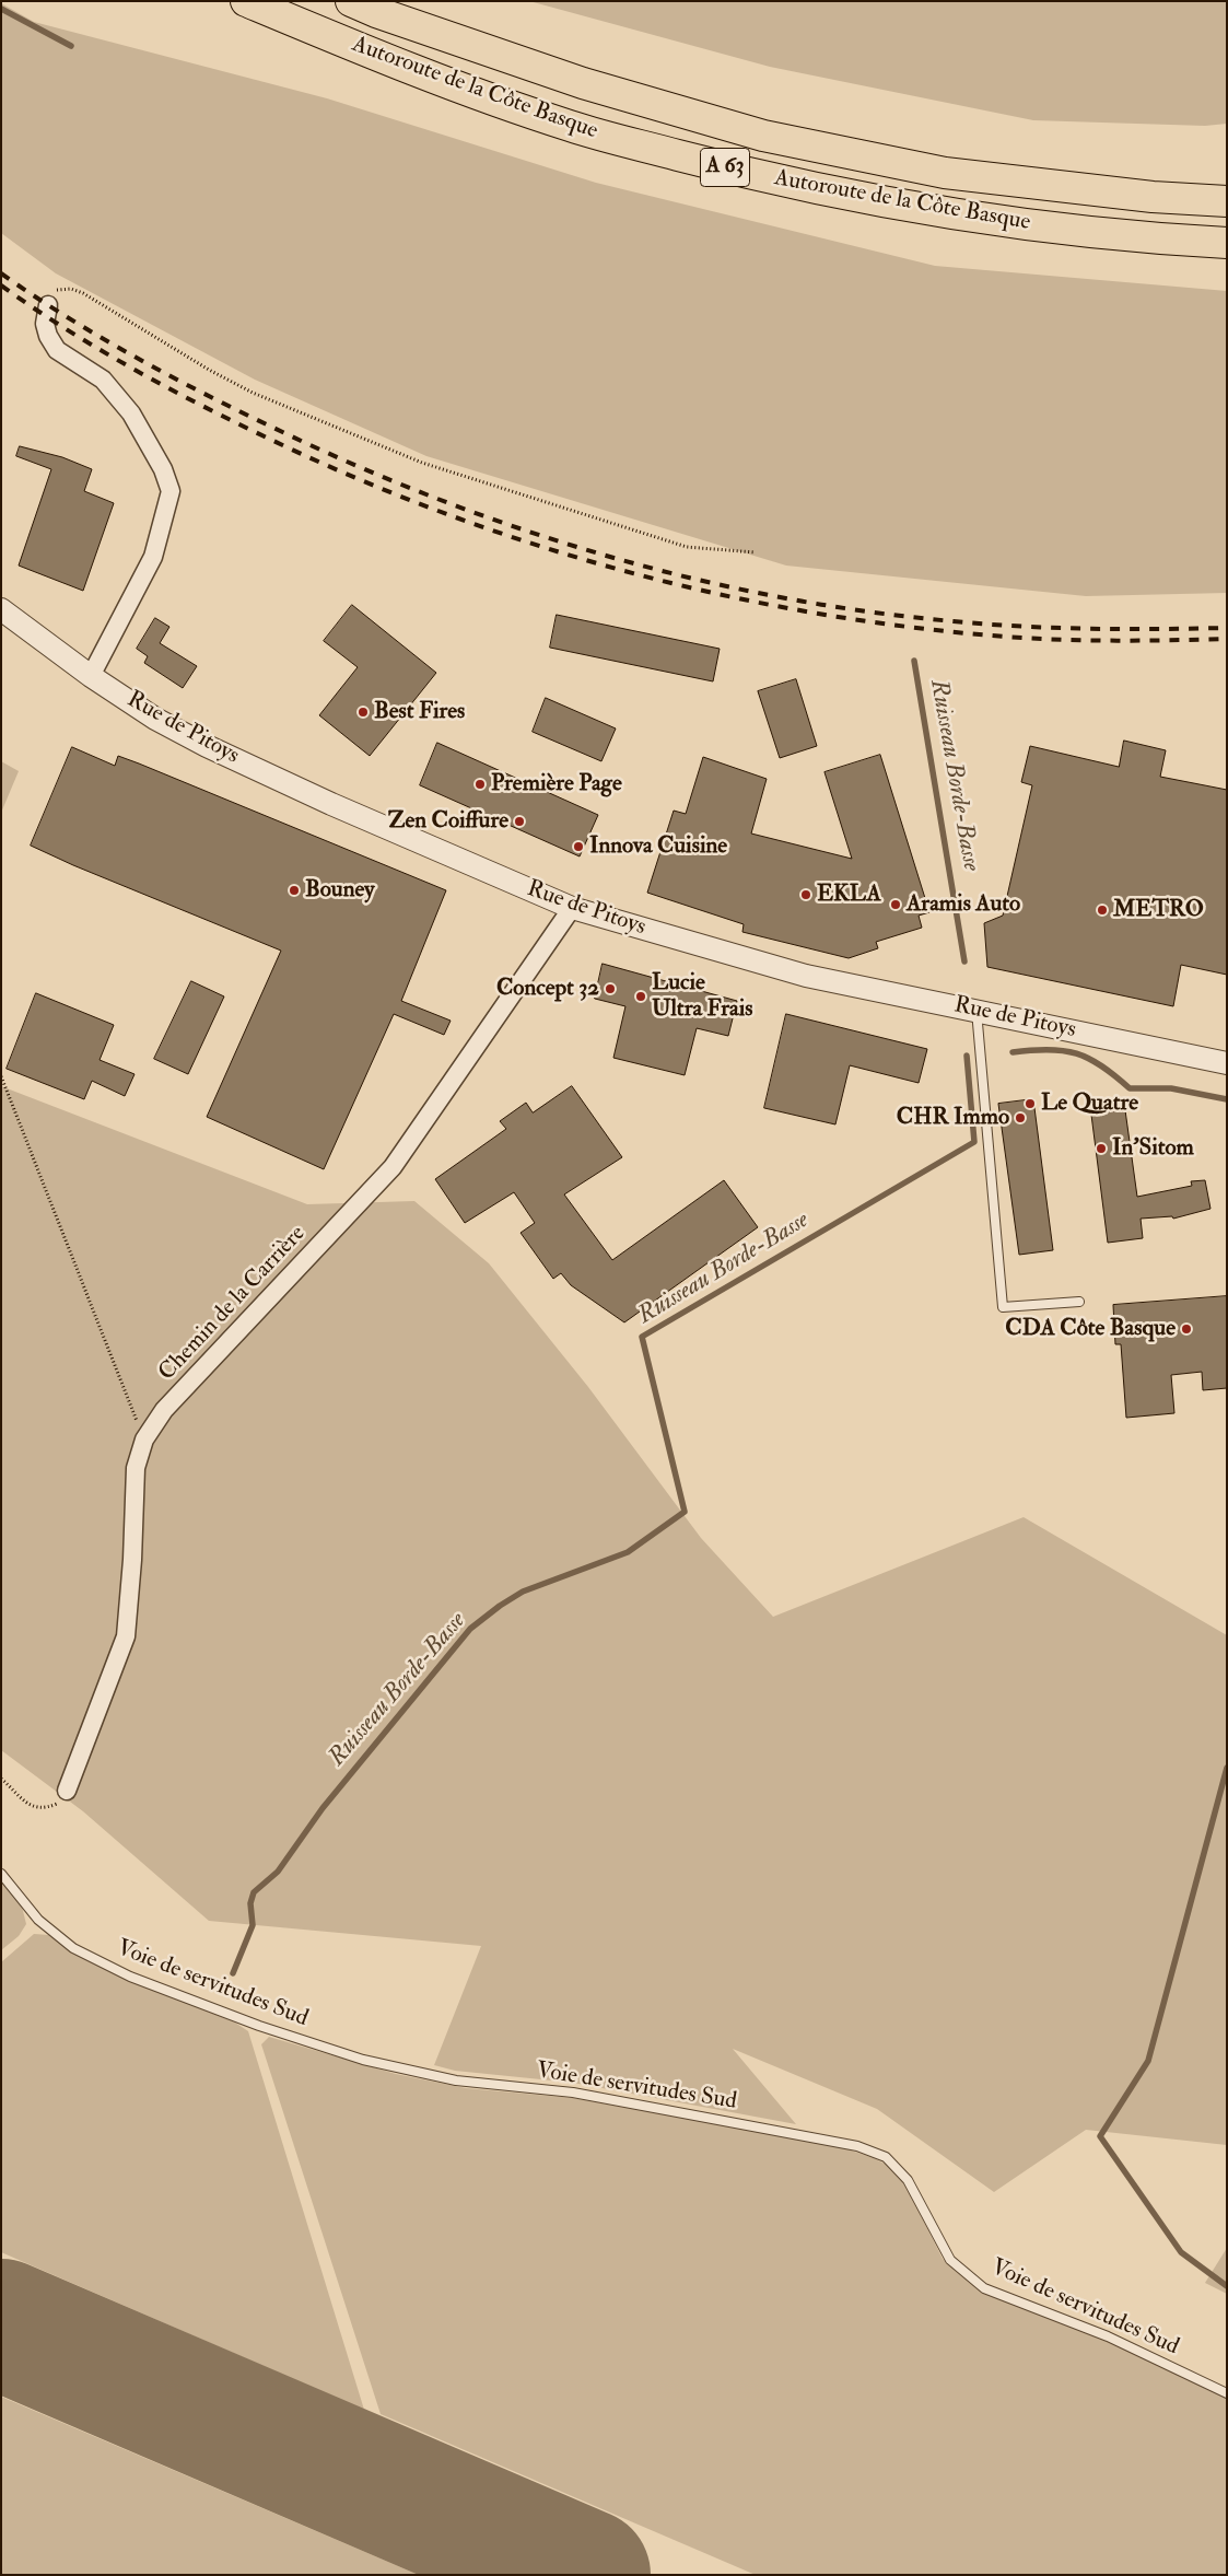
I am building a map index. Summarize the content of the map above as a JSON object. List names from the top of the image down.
{
  "streets": {
    "highway": ["Autoroute de la Côte Basque", "A 63"],
    "street": ["Rue de Pitoys", "Chemin de la Carrière"],
    "lane": ["Voie de servitudes Sud"]
  },
  "crossings": [
    ["Rue de Pitoys", "Chemin de la Carrière"]
  ],
  "water": ["Ruisseau Borde-Basse"],
  "places": [
    "Best Fires",
    "Première Page",
    "Zen Coiffure",
    "Innova Cuisine",
    "Bouney",
    "EKLA",
    "Aramis Auto",
    "METRO",
    "Concept 32",
    "Lucie Ultra Frais",
    "Le Quatre",
    "CHR Immo",
    "In'Sitom",
    "CDA Côte Basque"
  ]
}
